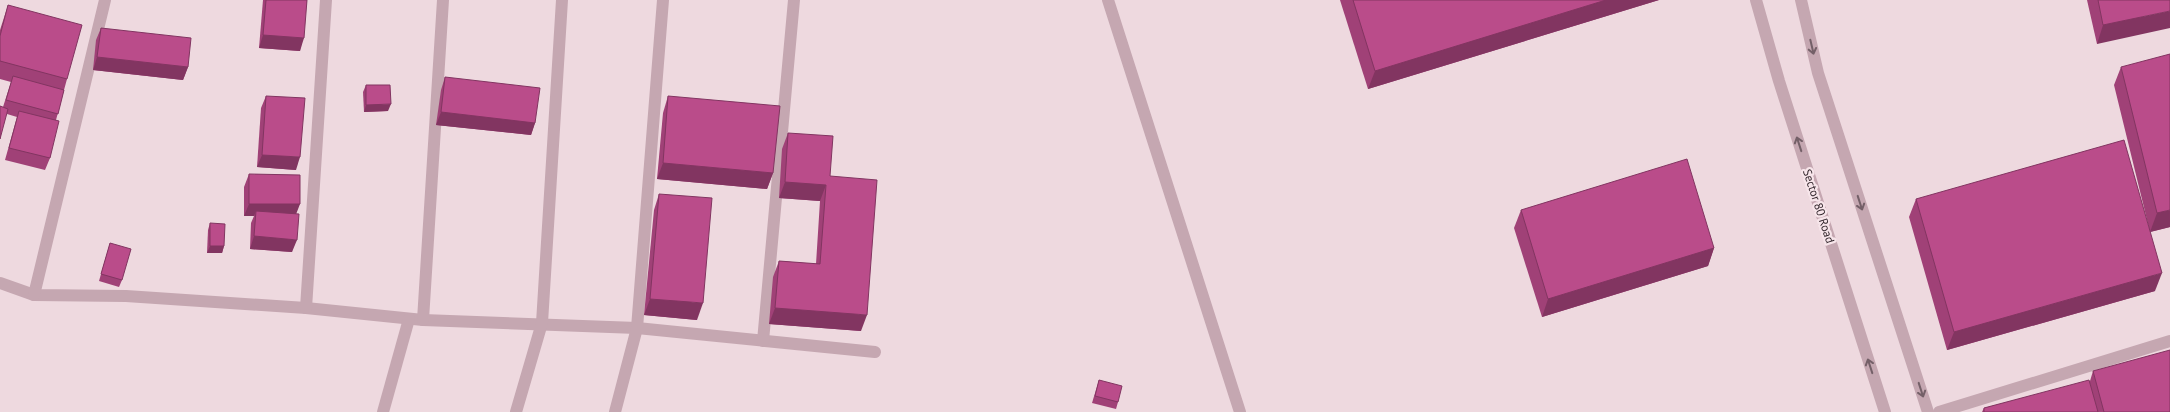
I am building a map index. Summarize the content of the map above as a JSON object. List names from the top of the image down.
{
  "streets": {
    "street": ["Sector 80 Road"]
  }
}
